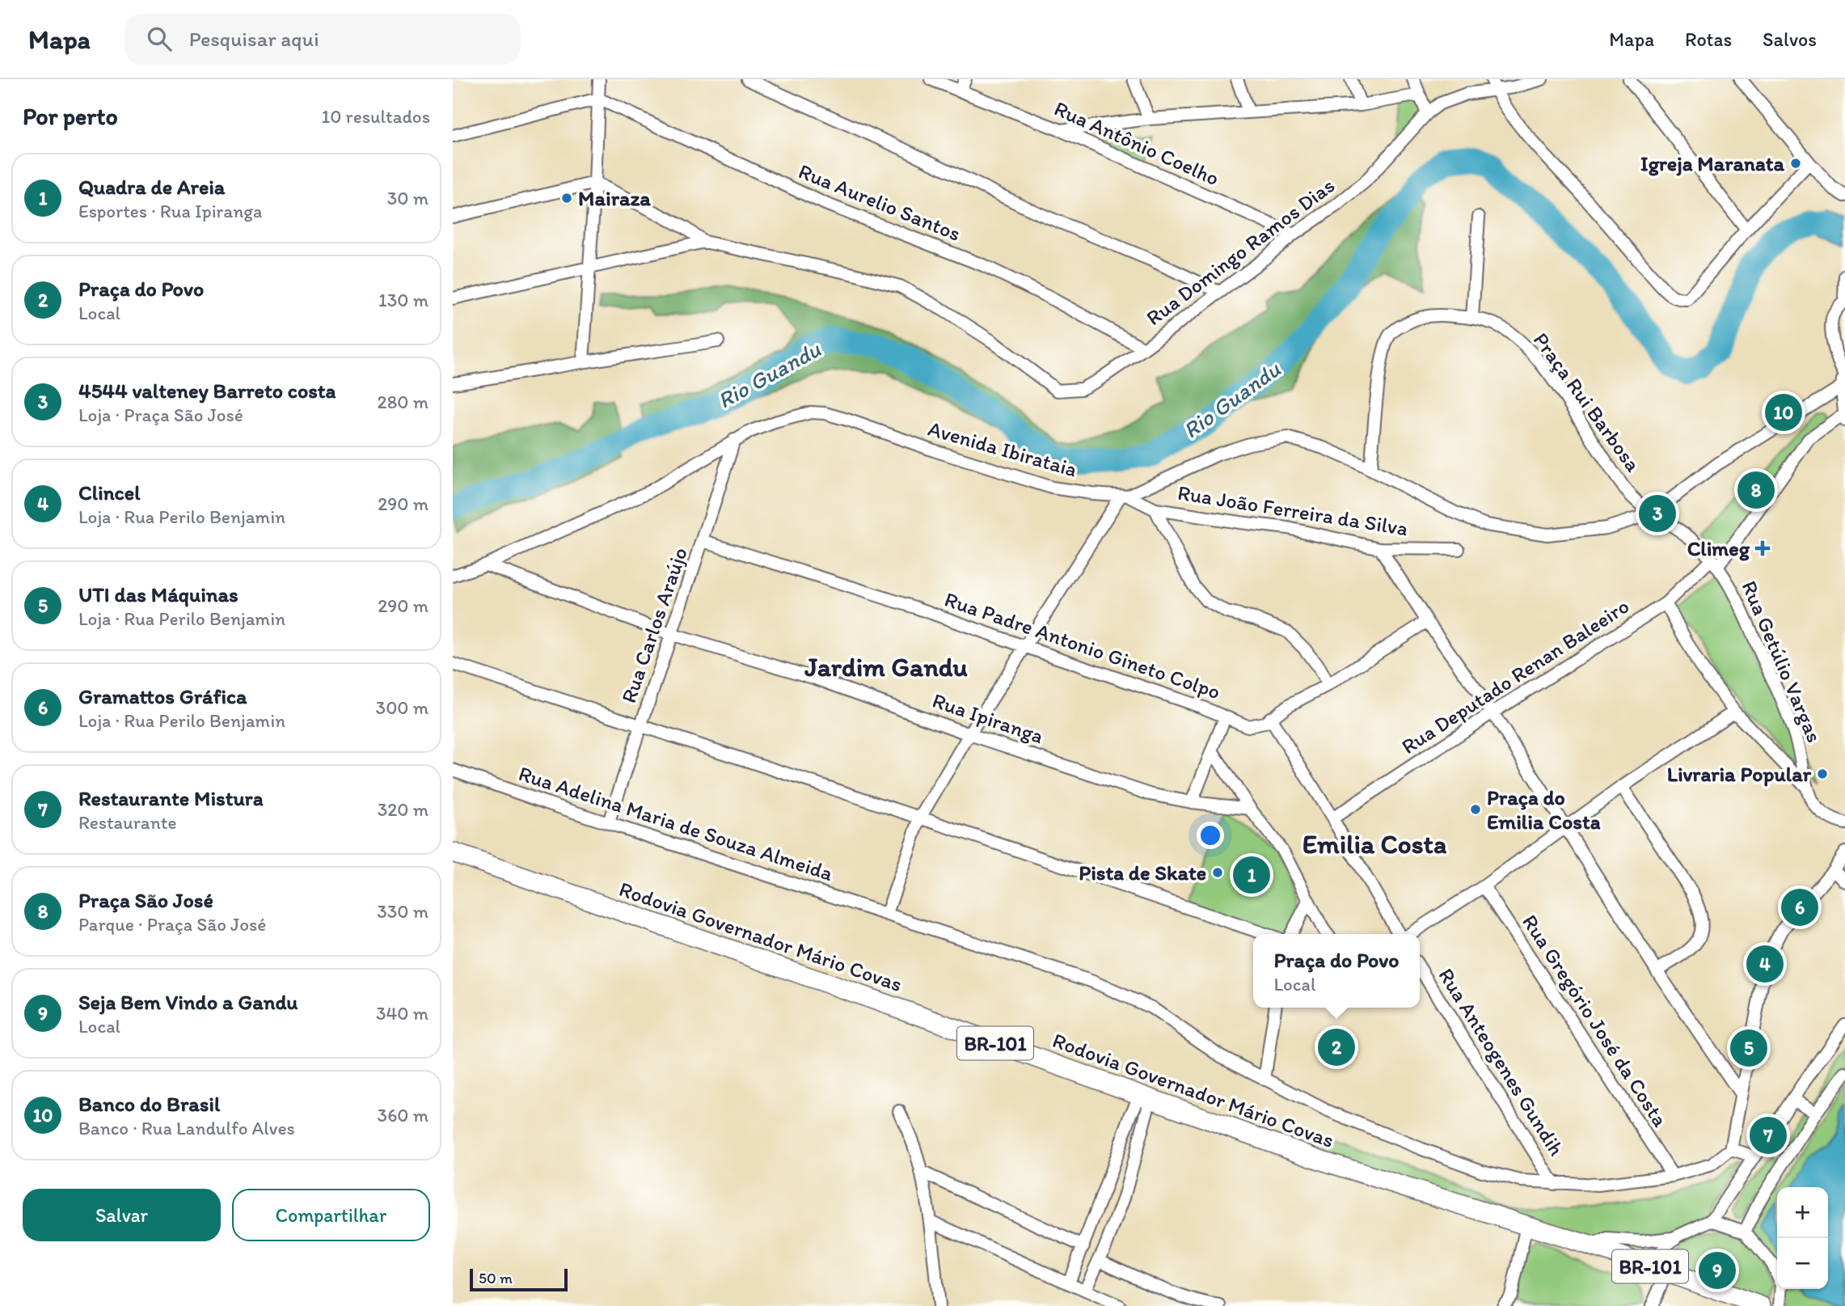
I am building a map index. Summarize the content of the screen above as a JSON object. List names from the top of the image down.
{
  "streets": {
    "highway": ["Rodovia Governador Mário Covas", "BR-101"],
    "street": [
      "Rua Antônio Coelho",
      "Rua Aurelio Santos",
      "Rua Domingo Ramos Dias",
      "Praça Rui Barbosa",
      "Avenida Ibirataia",
      "Rua João Ferreira da Silva",
      "Rua Carlos Araújo",
      "Rua Padre Antonio Gineto Colpo",
      "Rua Getúlio Vargas",
      "Rua Deputado Renan Baleeiro",
      "Rua Ipiranga",
      "Rua Adelina Maria de Souza Almeida",
      "Rua Gregório José da Costa",
      "Rua Anteogenes Gundih"
    ]
  },
  "crossings": [
    ["Rua Antônio Coelho", "Rua Domingo Ramos Dias"],
    ["Rua Aurelio Santos", "Rua Domingo Ramos Dias"],
    ["Praça Rui Barbosa", "Rua Getúlio Vargas"],
    ["Praça Rui Barbosa", "Rua Deputado Renan Baleeiro"],
    ["Avenida Ibirataia", "Rua João Ferreira da Silva"],
    ["Avenida Ibirataia", "Rua Carlos Araújo"],
    ["Avenida Ibirataia", "Rua Ipiranga"],
    ["Rua Carlos Araújo", "Rua Padre Antonio Gineto Colpo"],
    ["Rua Carlos Araújo", "Rua Ipiranga"],
    ["Rua Carlos Araújo", "Rua Adelina Maria de Souza Almeida"],
    ["Rua Getúlio Vargas", "Rua Deputado Renan Baleeiro"],
    ["Rua Adelina Maria de Souza Almeida", "Rua Gregório José da Costa"],
    ["Rua Adelina Maria de Souza Almeida", "Rua Anteogenes Gundih"]
  ],
  "districts": ["Jardim Gandu", "Emilia Costa"],
  "water": ["Rio Guandu"],
  "places": {
    "other": [
      "Igreja Maranata",
      "Mairaza",
      "Livraria Popular",
      "Praça do Emilia Costa",
      "Pista de Skate"
    ],
    "health": ["Climeg"]
  },
  "scale_bar": "50 m",
  "page": {
    "header": "Mapa",
    "search": "Pesquisar aqui",
    "nav": ["Mapa", "Rotas", "Salvos"],
    "heading": ["Por perto", "10 resultados"],
    "list": [
      {
        "mark": "1",
        "name": "Quadra de Areia",
        "note": "Esportes · Rua Ipiranga",
        "value": "30 m"
      },
      {
        "mark": "2",
        "name": "Praça do Povo",
        "note": "Local",
        "value": "130 m"
      },
      {
        "mark": "3",
        "name": "4544 valteney Barreto costa",
        "note": "Loja · Praça São José",
        "value": "280 m"
      },
      {
        "mark": "4",
        "name": "Clincel",
        "note": "Loja · Rua Perilo Benjamin",
        "value": "290 m"
      },
      {
        "mark": "5",
        "name": "UTI das Máquinas",
        "note": "Loja · Rua Perilo Benjamin",
        "value": "290 m"
      },
      {
        "mark": "6",
        "name": "Gramattos Gráfica",
        "note": "Loja · Rua Perilo Benjamin",
        "value": "300 m"
      },
      {
        "mark": "7",
        "name": "Restaurante Mistura",
        "note": "Restaurante",
        "value": "320 m"
      },
      {
        "mark": "8",
        "name": "Praça São José",
        "note": "Parque · Praça São José",
        "value": "330 m"
      },
      {
        "mark": "9",
        "name": "Seja Bem Vindo a Gandu",
        "note": "Local",
        "value": "340 m"
      },
      {
        "mark": "10",
        "name": "Banco do Brasil",
        "note": "Banco · Rua Landulfo Alves",
        "value": "360 m"
      }
    ],
    "pins": [
      "10",
      "8",
      "3",
      "1",
      "6",
      "4",
      "2",
      "5",
      "7",
      "9"
    ],
    "popup": ["Praça do Povo", "Local"],
    "buttons": ["Salvar", "Compartilhar"],
    "map_buttons": ["+", "−"],
    "scale": "50 m"
  }
}
